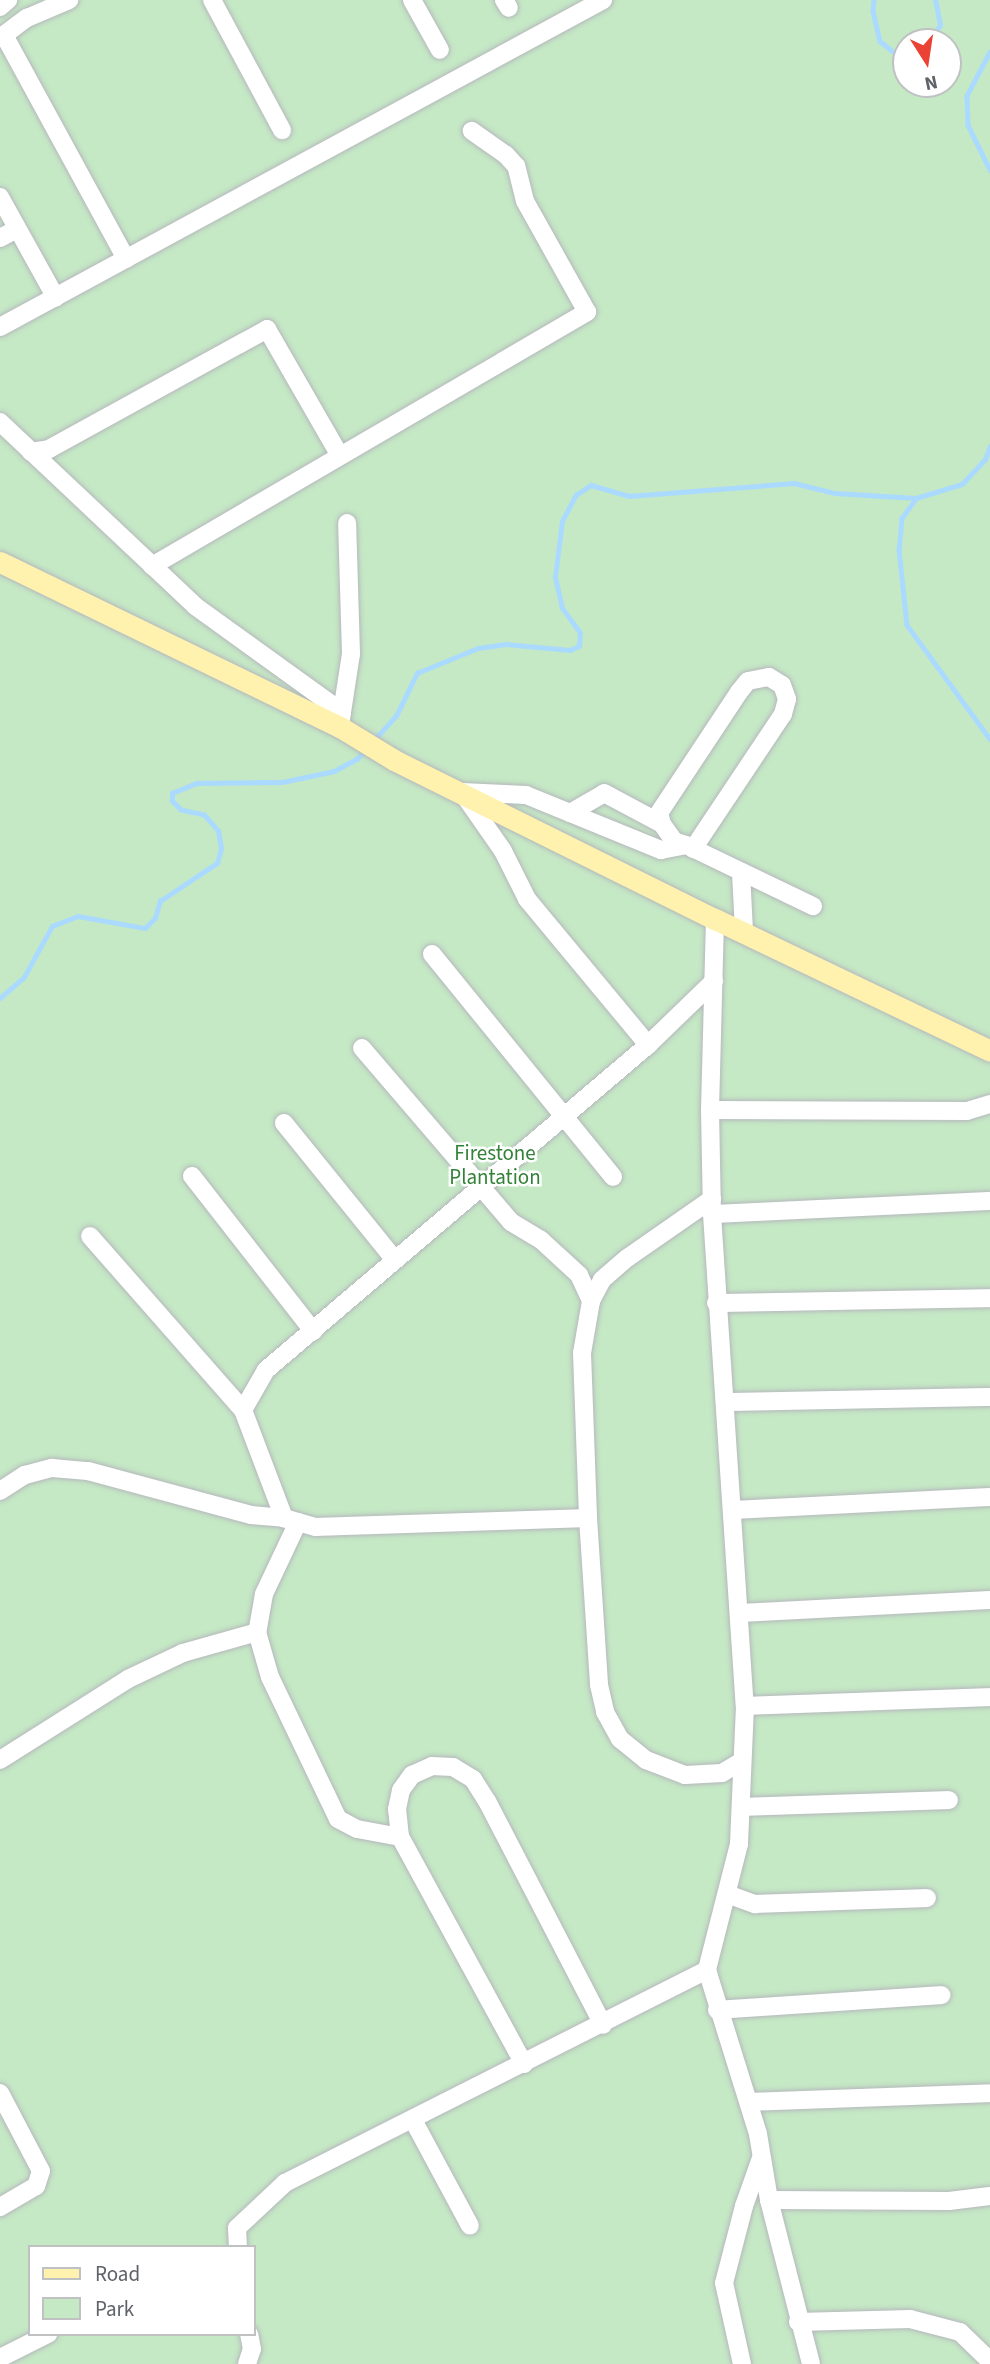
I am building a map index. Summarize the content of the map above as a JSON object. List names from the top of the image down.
{
  "parks": ["Firestone Plantation"],
  "legend": ["Road", "Park"],
  "north": "bottom"
}
